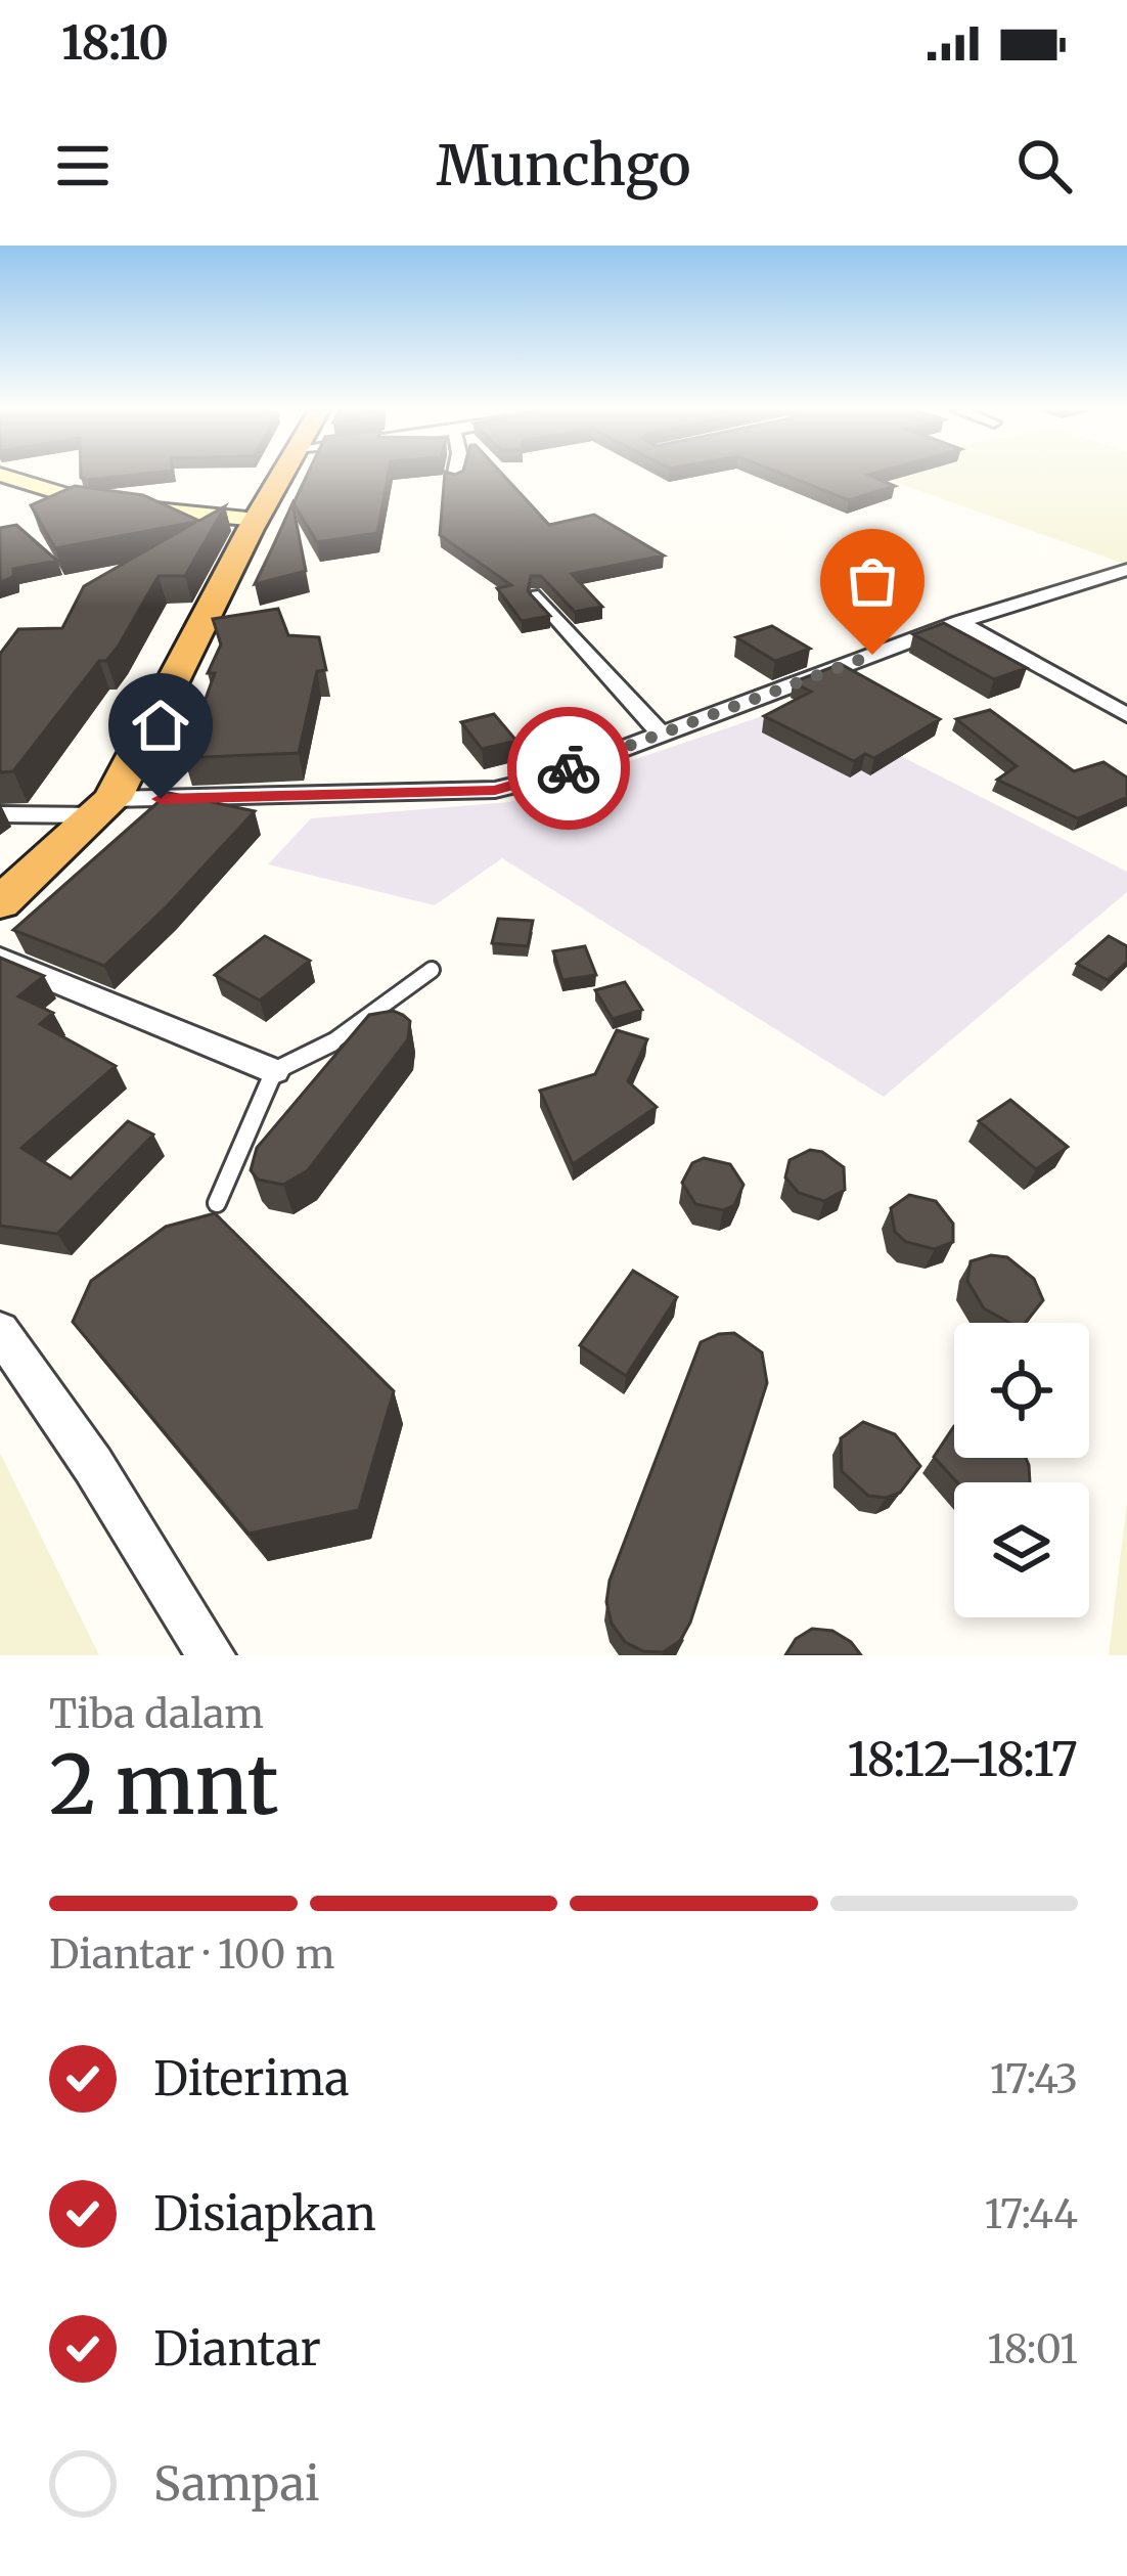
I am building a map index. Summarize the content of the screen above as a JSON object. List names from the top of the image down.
{
  "page": {
    "status": "18:10",
    "header": "Munchgo",
    "heading": ["2 mnt", "Tiba dalam", "18:12–18:17"],
    "bar": "Diantar · 100 m",
    "list": [
      ["Diterima", "17:43"],
      ["Disiapkan", "17:44"],
      ["Diantar", "18:01"],
      "Sampai"
    ]
  }
}
